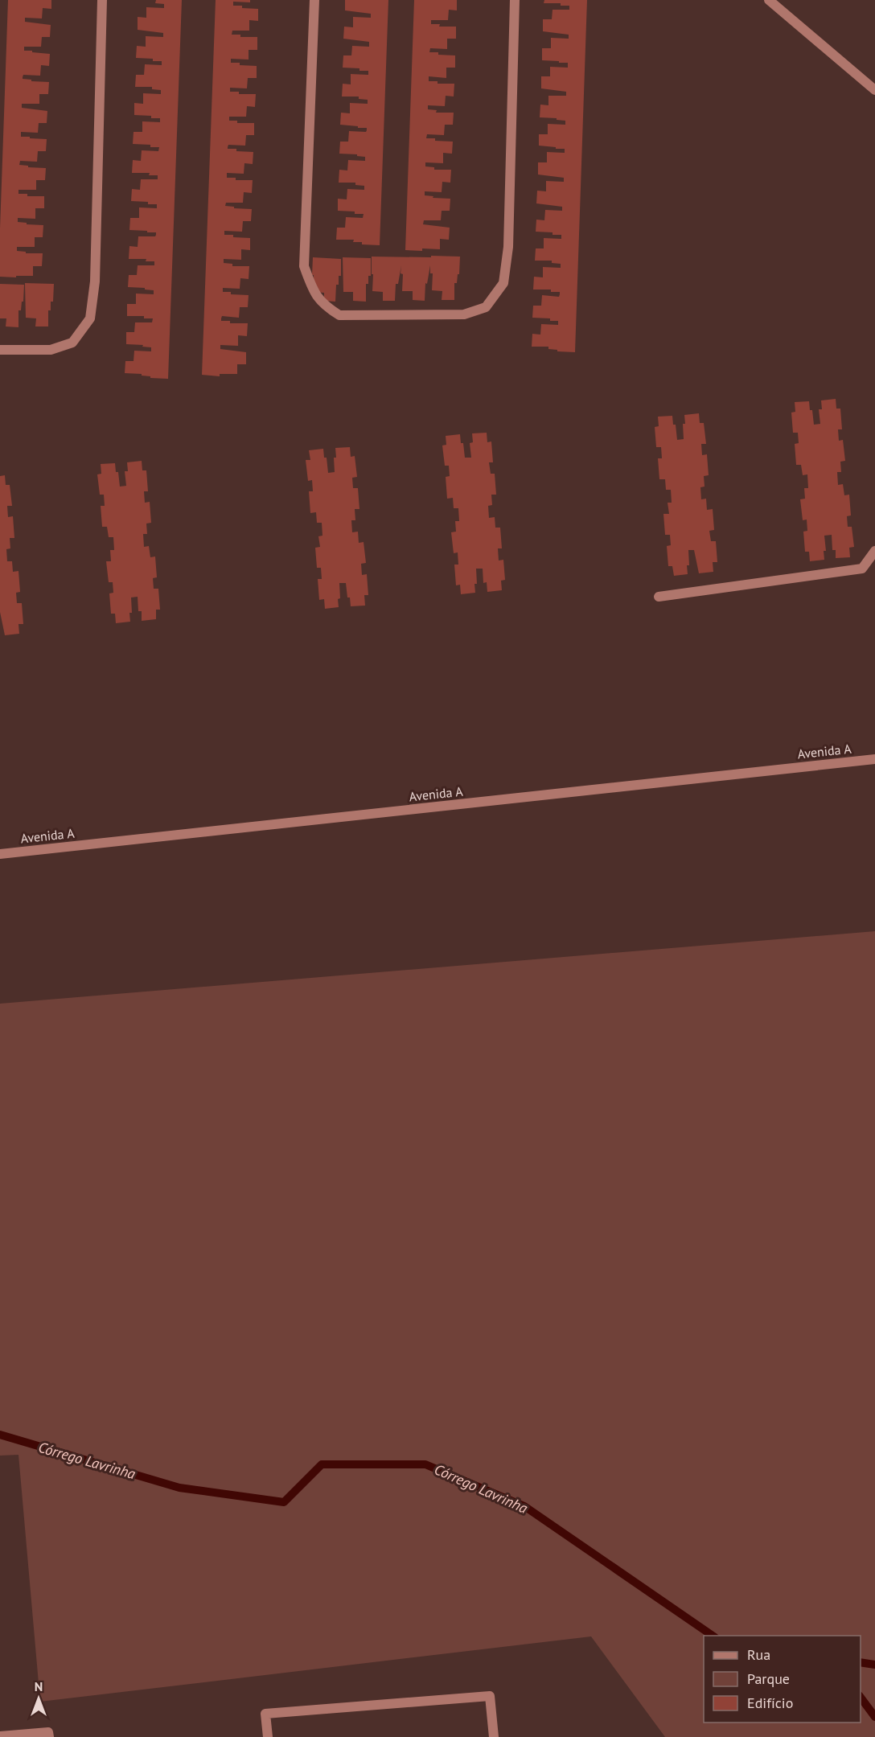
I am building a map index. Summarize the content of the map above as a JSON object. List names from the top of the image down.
{
  "streets": {
    "street": ["Avenida A"]
  },
  "water": ["Córrego Lavrinha"],
  "legend": ["Rua", "Parque", "Edifício"],
  "north": "top"
}
